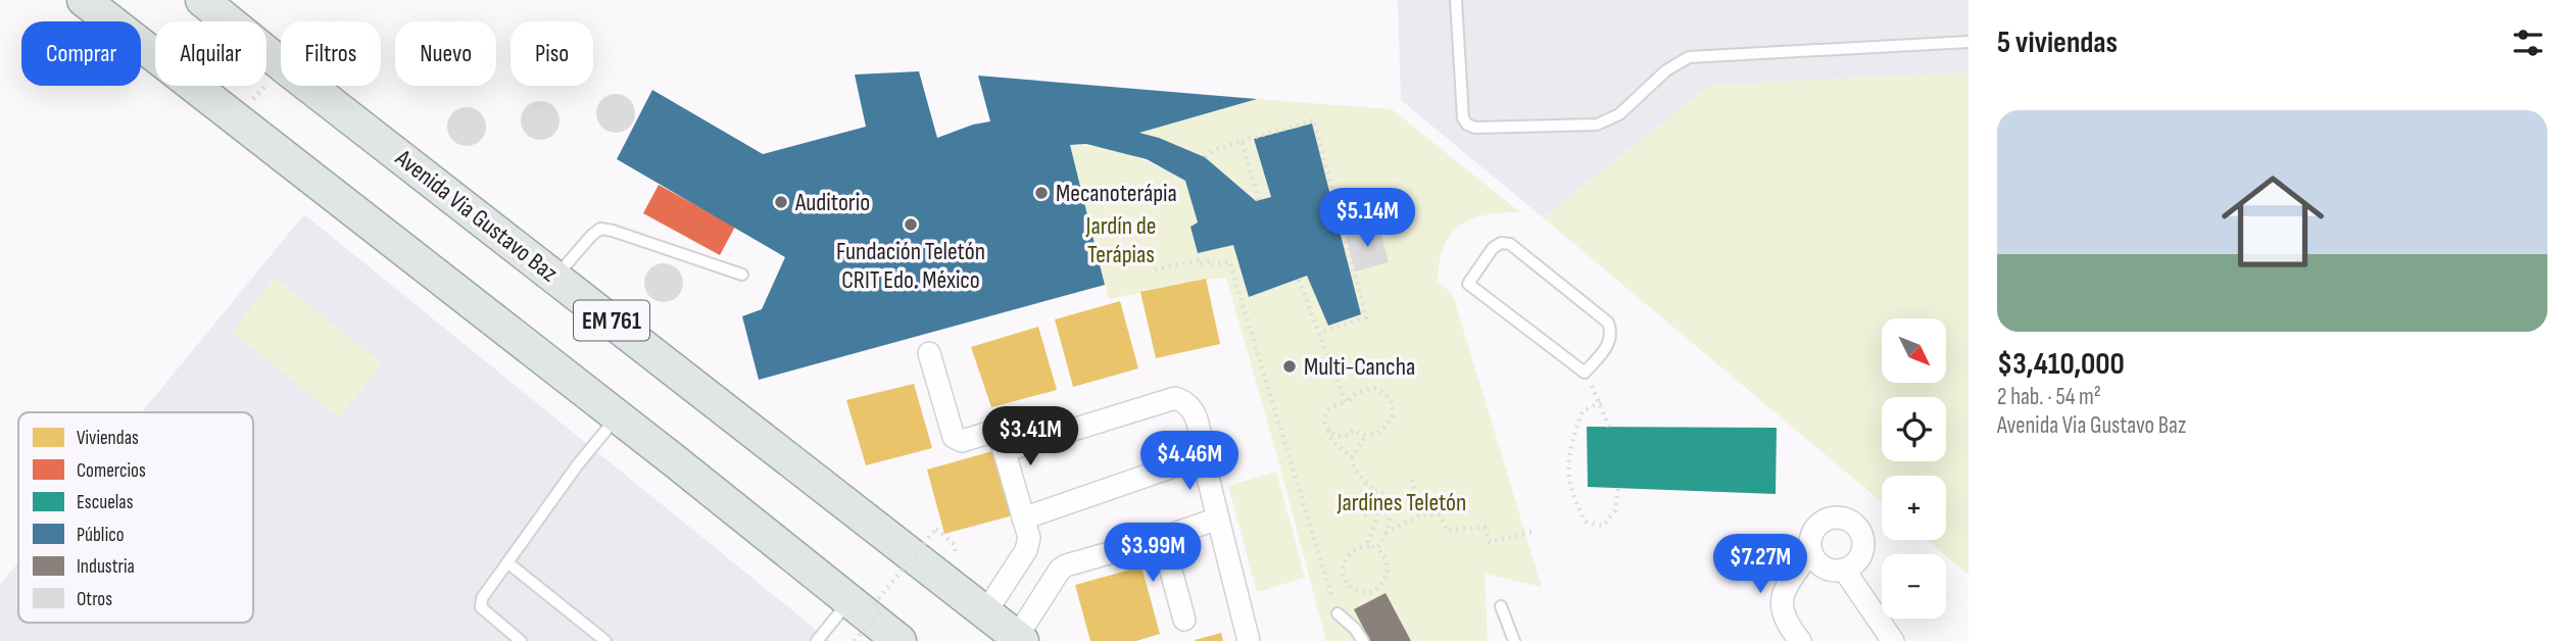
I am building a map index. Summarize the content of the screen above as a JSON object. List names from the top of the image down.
{
  "streets": {
    "main road": ["Avenida Via Gustavo Baz", "EM 761"]
  },
  "parks": ["Jardín de Terápias", "Jardínes Teletón"],
  "places": [
    "Mecanoterápia",
    "Auditorio",
    "Fundación Teletón CRIT Edo. México",
    "Multi-Cancha"
  ],
  "legend": [
    "Viviendas",
    "Comercios",
    "Escuelas",
    "Público",
    "Industria",
    "Otros"
  ],
  "north": "bottom right",
  "page": {
    "heading": "5 viviendas",
    "chip": [
      "Comprar",
      "Alquilar",
      "Filtros",
      "Nuevo",
      "Piso"
    ],
    "list": [
      {
        "name": "$3,410,000",
        "note": "2 hab. · 54 m² · Avenida Via Gustavo Baz"
      }
    ],
    "price": [
      "$5.14M",
      "$3.41M",
      "$4.46M",
      "$3.99M",
      "$7.27M"
    ],
    "map_buttons": ["+", "−"]
  }
}
